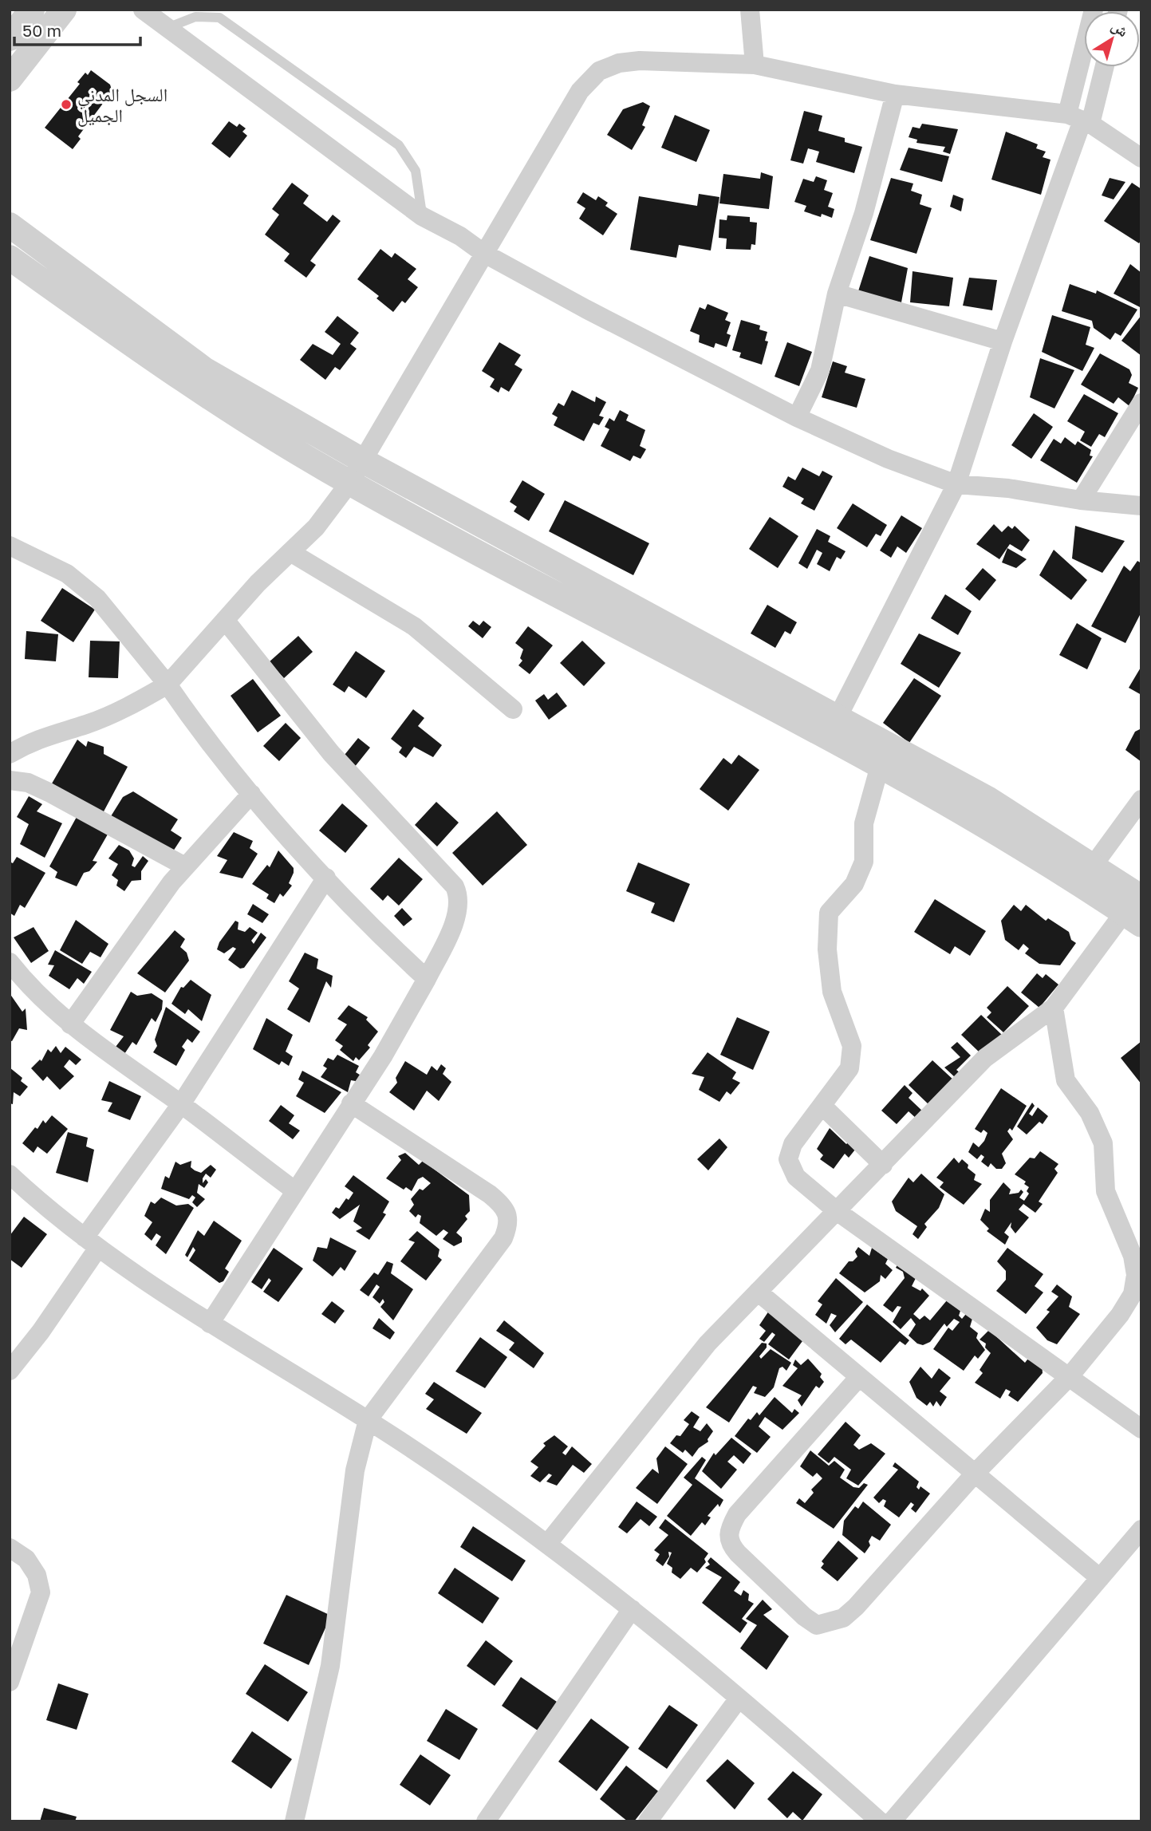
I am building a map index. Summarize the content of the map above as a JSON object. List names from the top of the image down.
{
  "places": ["السجل المدني الجميل"],
  "scale_bar": "50 m",
  "north": "top right"
}
